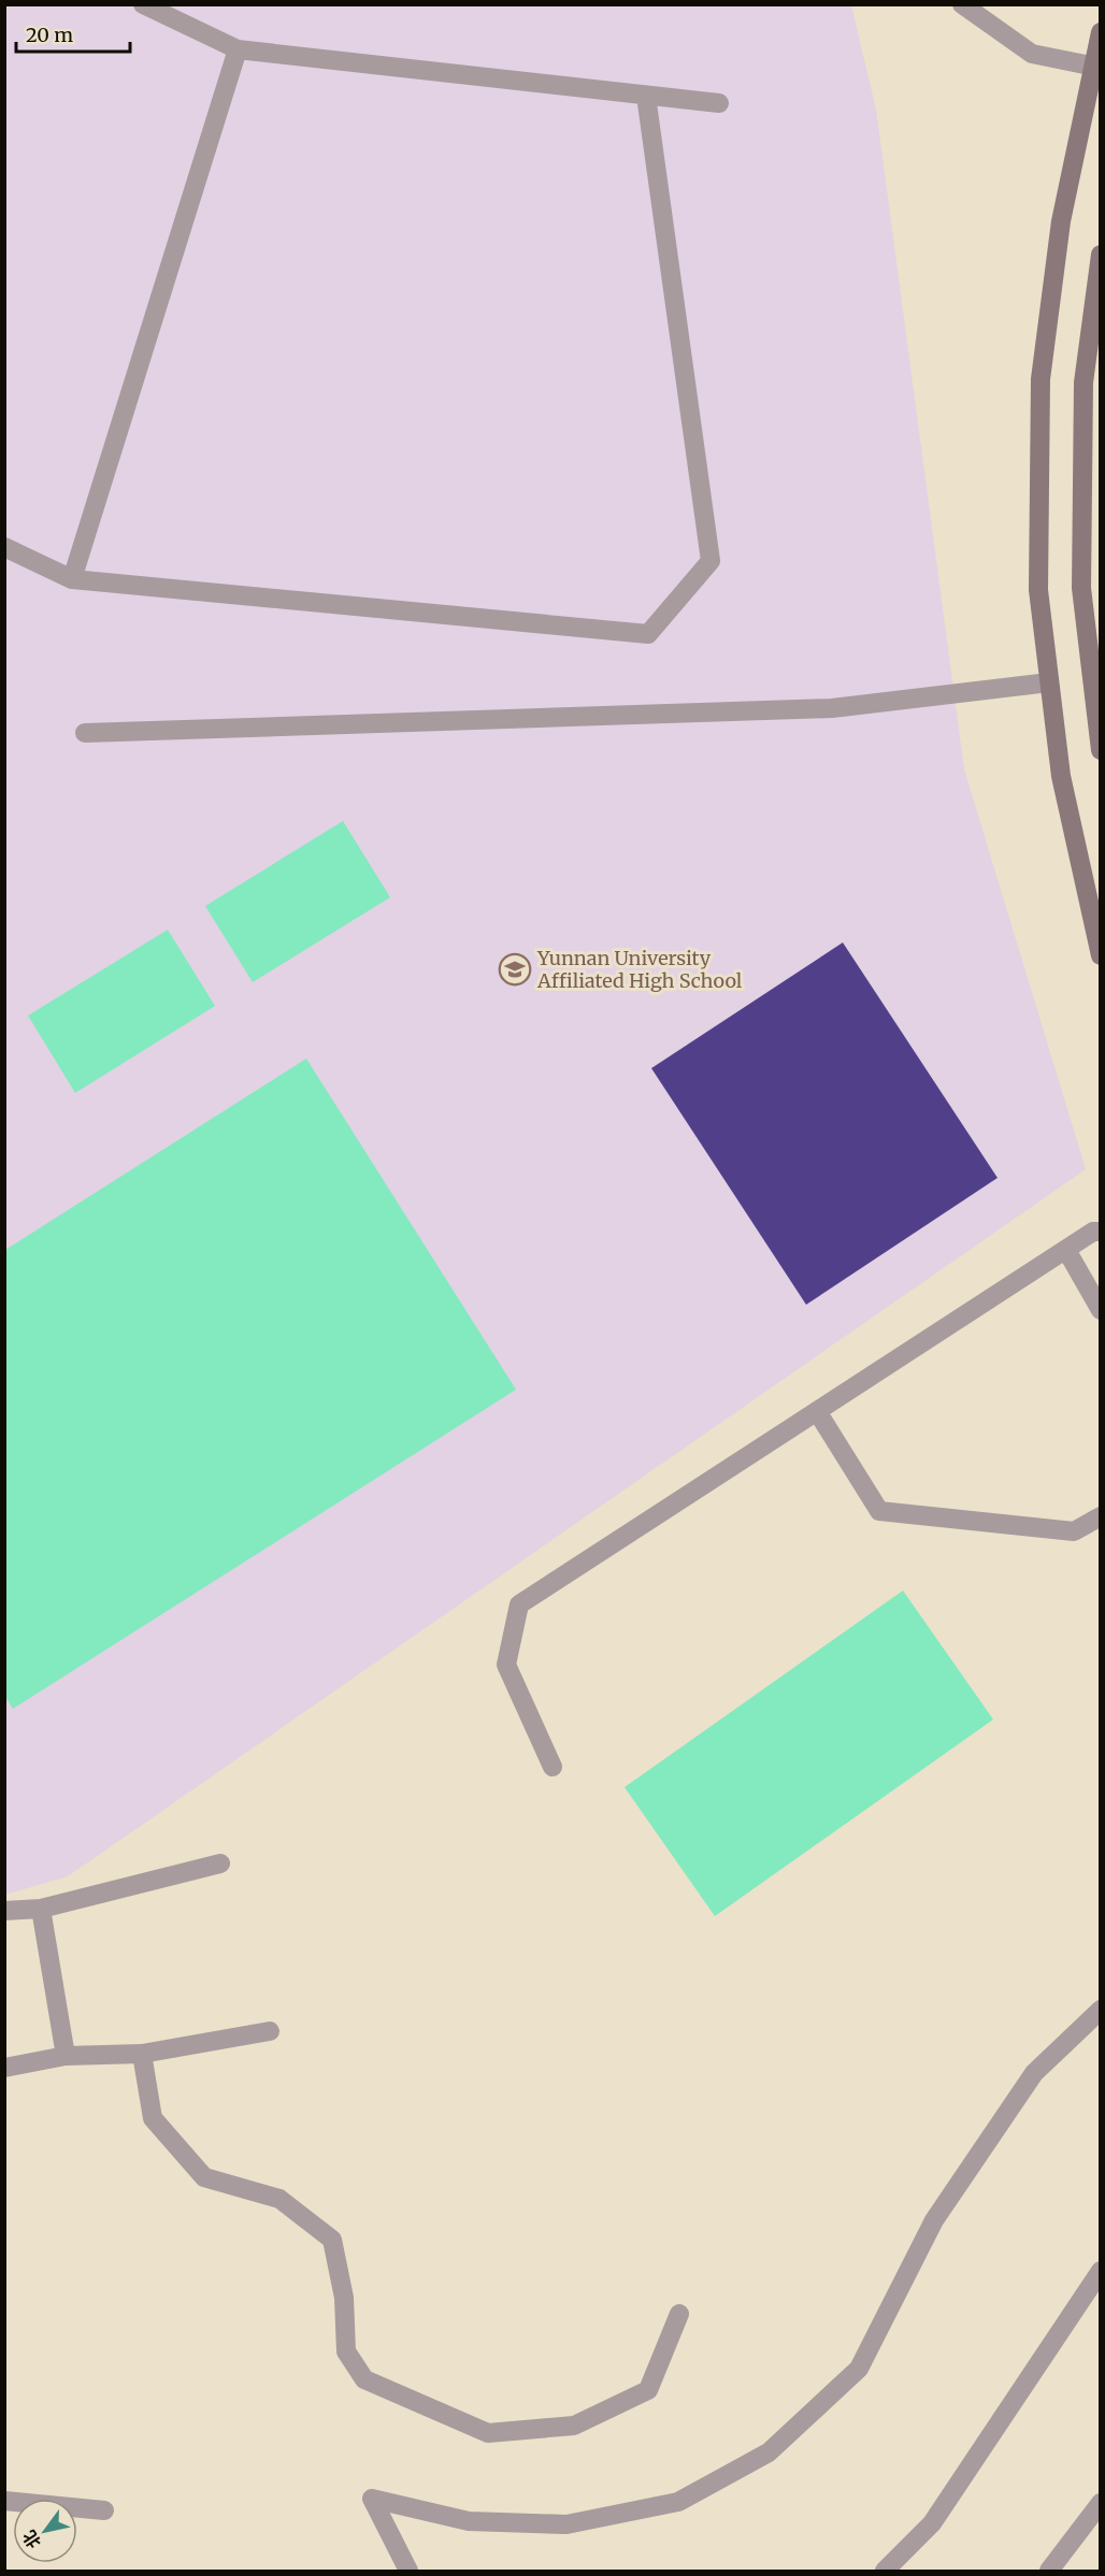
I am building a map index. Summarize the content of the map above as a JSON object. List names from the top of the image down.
{
  "places": {
    "school or university": ["Yunnan University Affiliated High School"]
  },
  "scale_bar": "20 m",
  "north": "bottom left"
}
